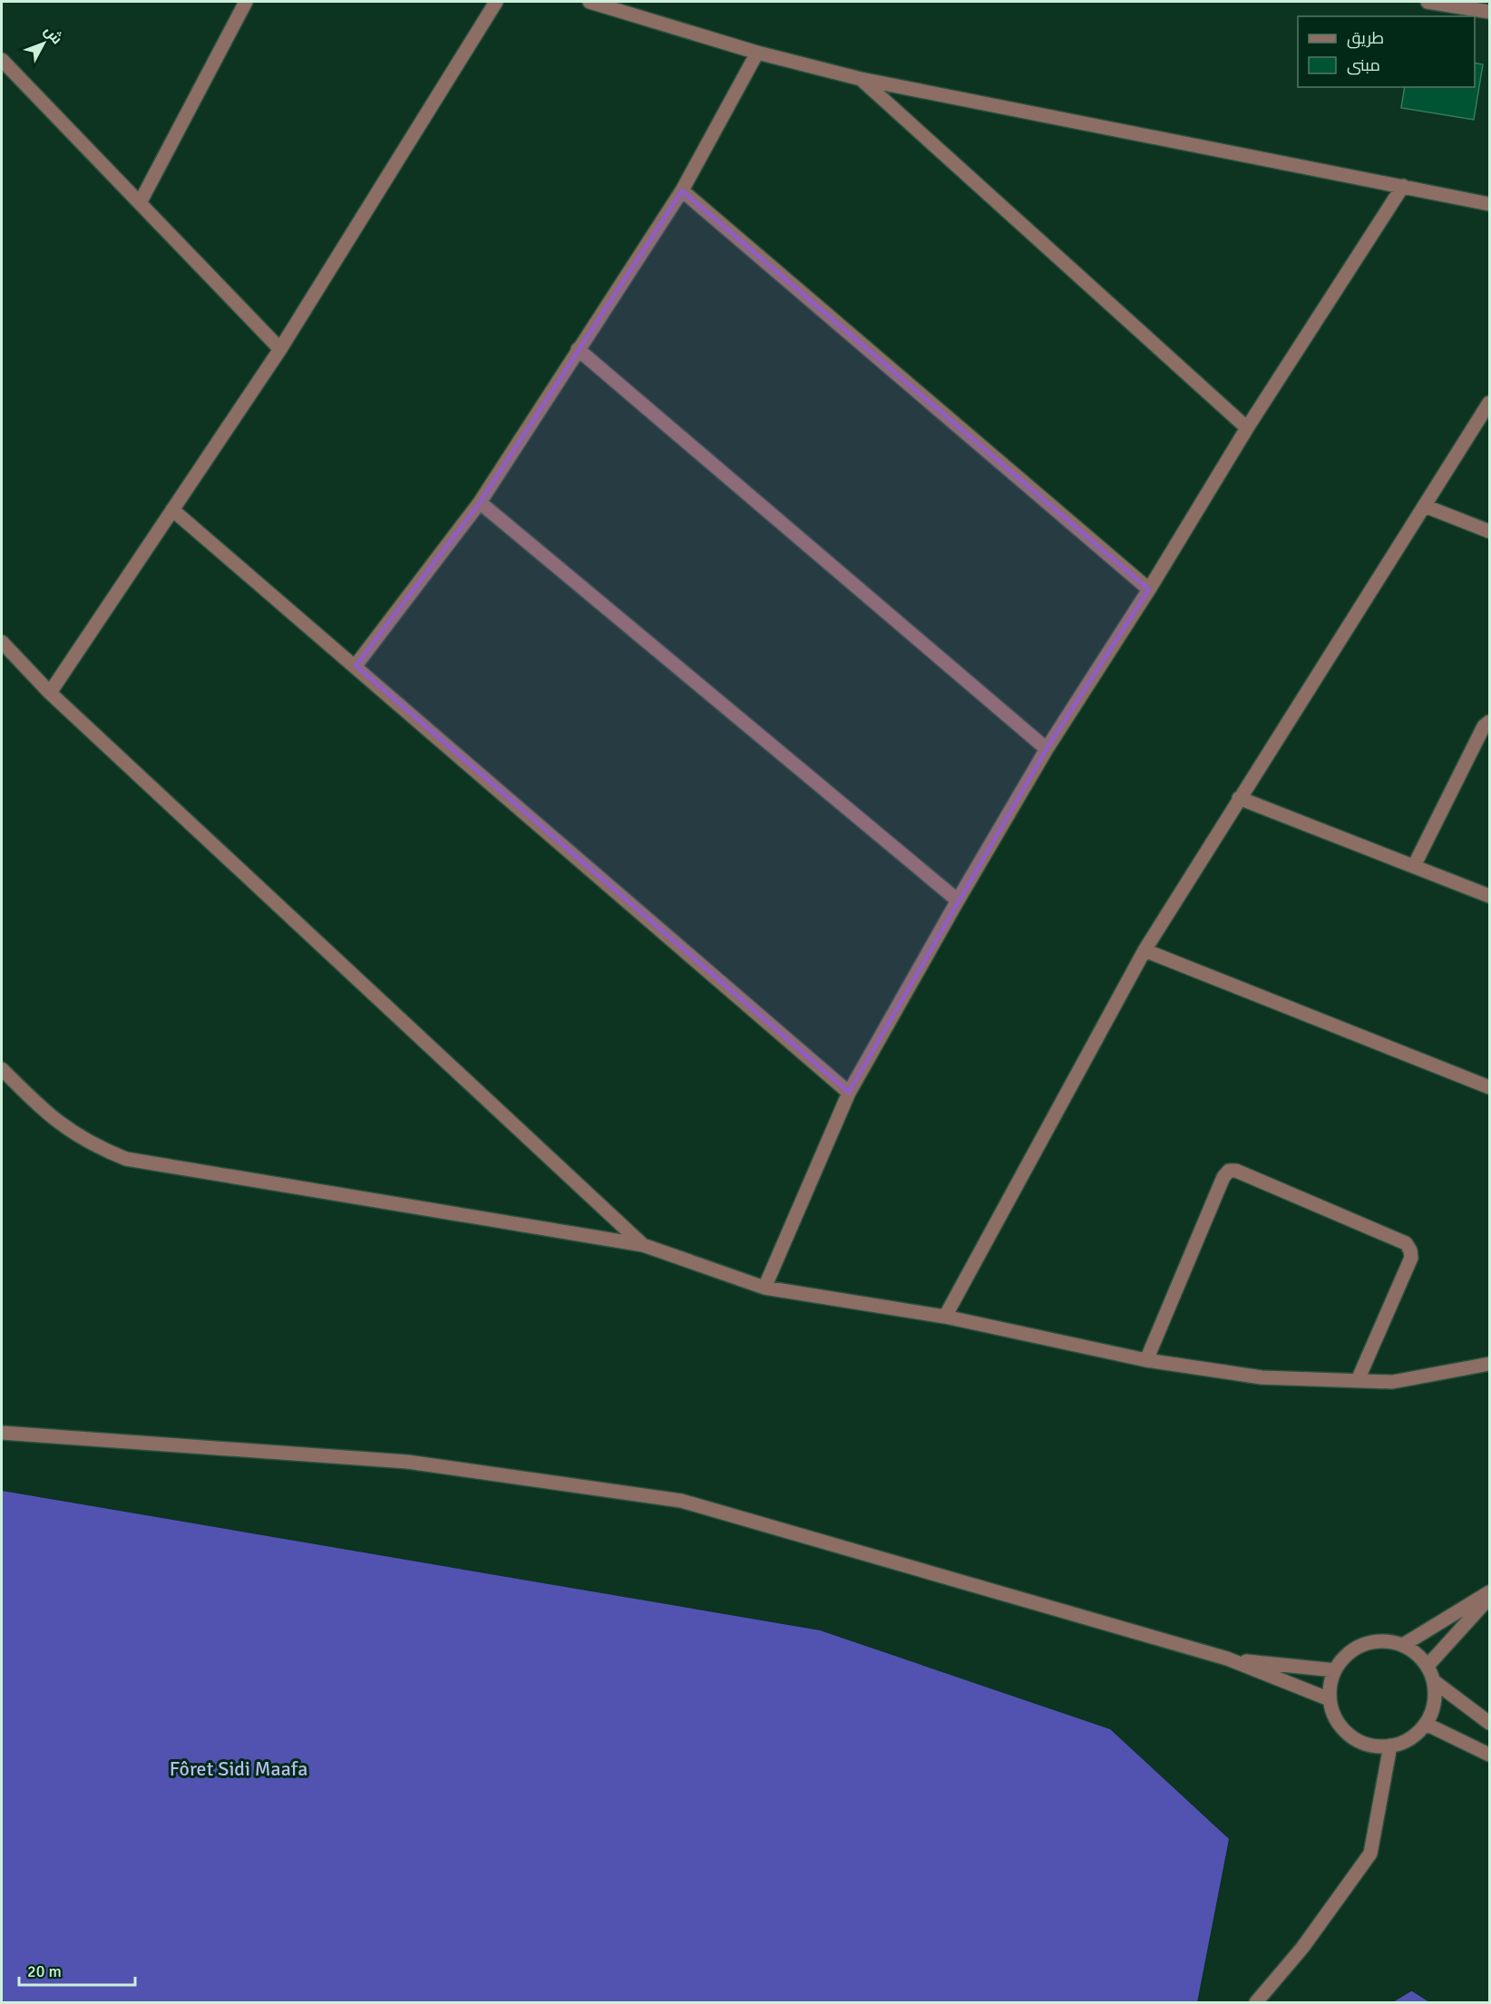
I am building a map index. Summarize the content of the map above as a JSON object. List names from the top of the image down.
{
  "parks": ["Fôret Sidi Maafa"],
  "legend": ["طريق", "مبنى"],
  "scale_bar": "20 m",
  "north": "top right"
}
